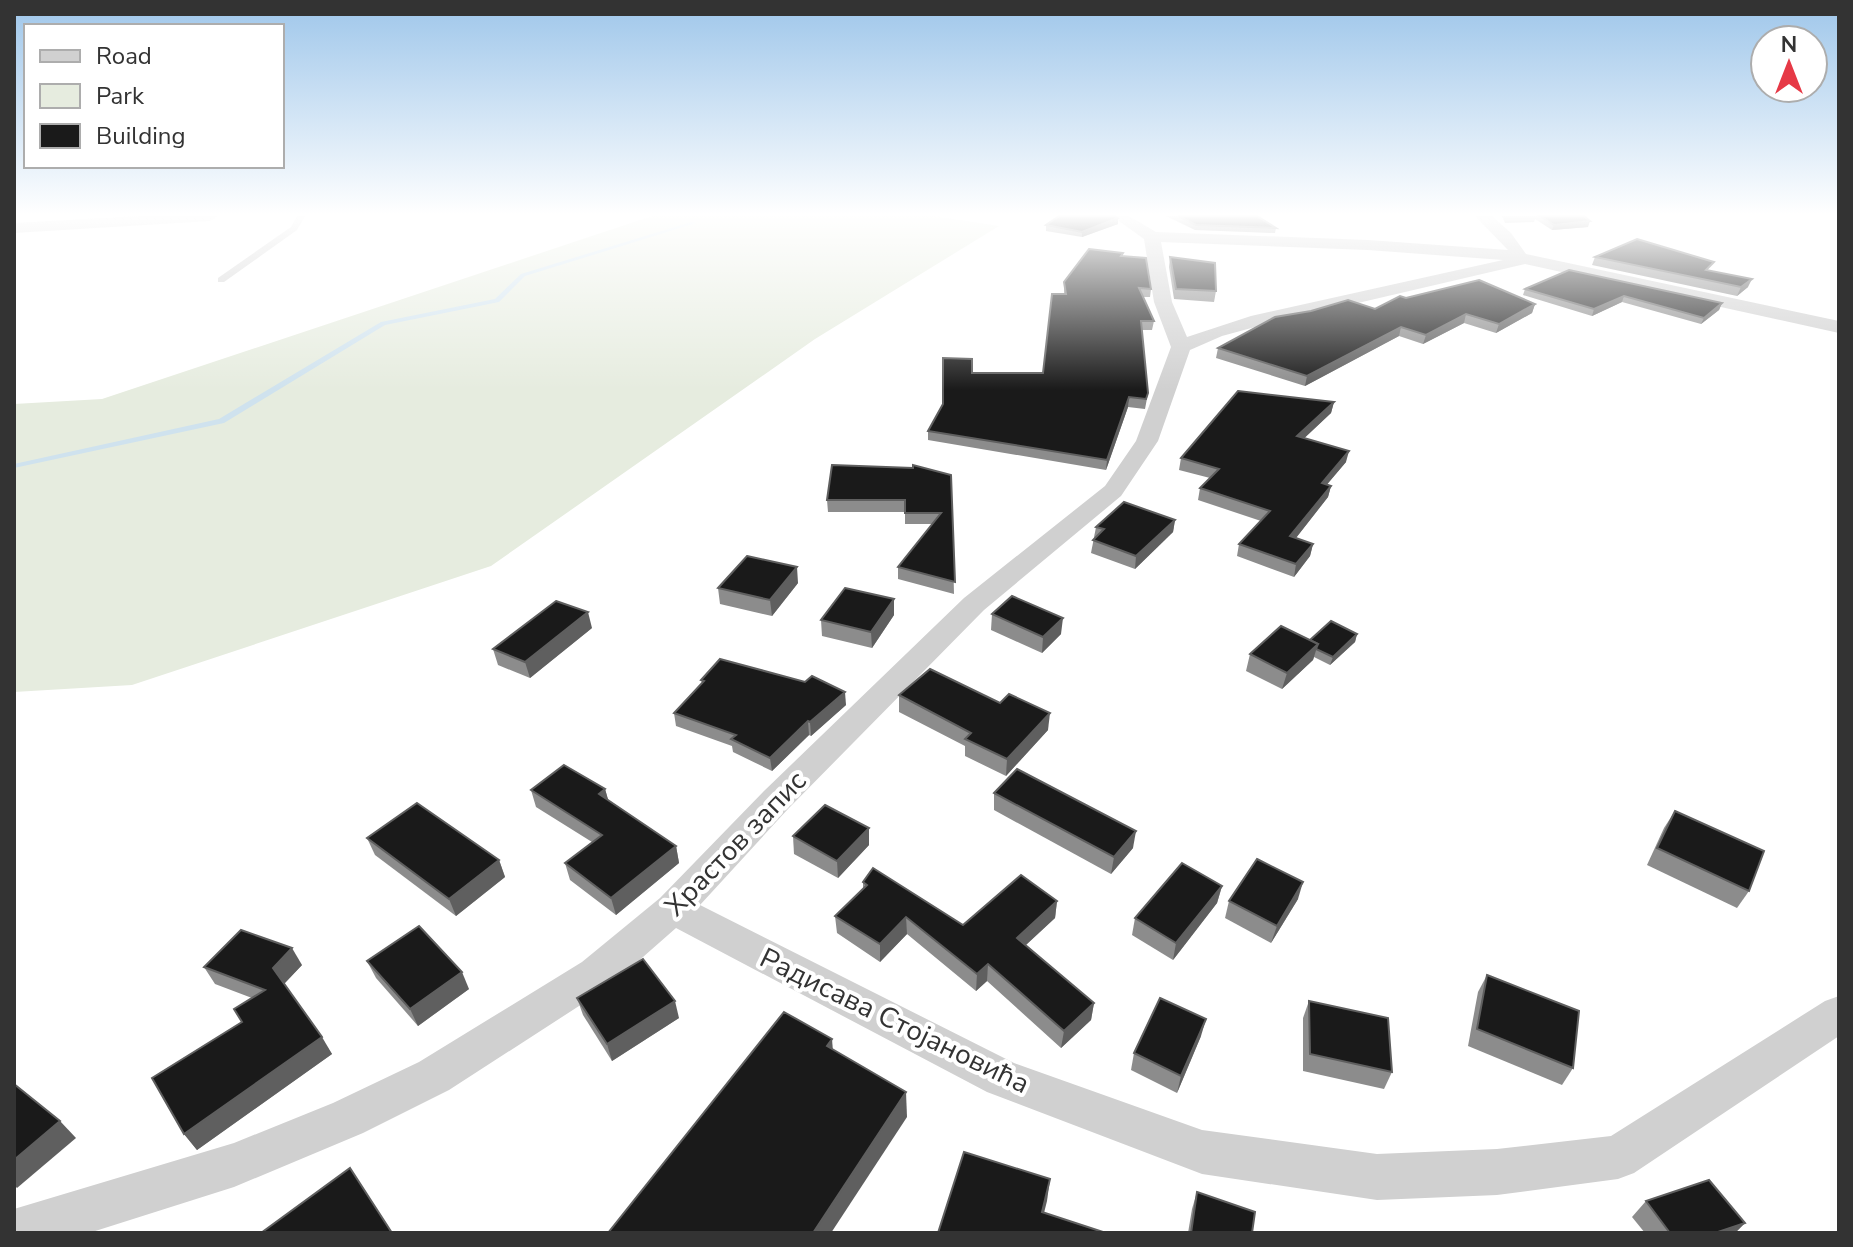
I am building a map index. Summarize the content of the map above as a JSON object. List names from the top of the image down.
{
  "streets": {
    "street": ["Храстов запис", "Радисава Стојановића"]
  },
  "crossings": [
    ["Храстов запис", "Радисава Стојановића"]
  ],
  "legend": ["Road", "Park", "Building"],
  "north": "top"
}
